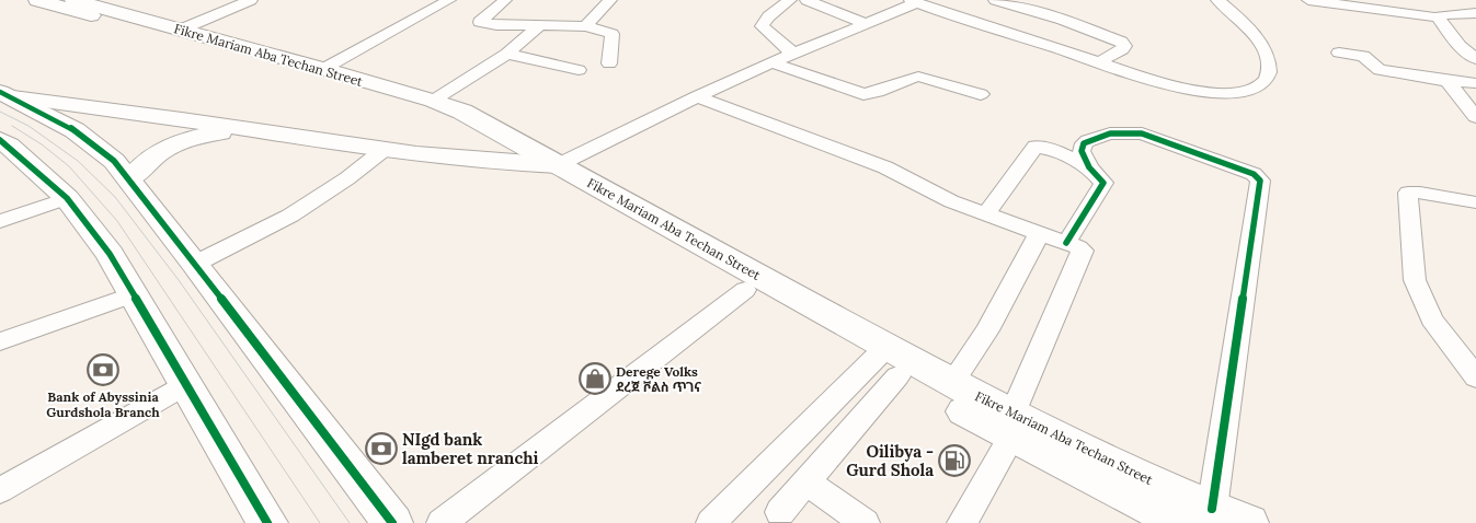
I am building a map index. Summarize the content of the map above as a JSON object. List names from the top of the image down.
{
  "streets": {
    "main road": ["Fikre Mariam Aba Techan Street"]
  },
  "places": {
    "bank": ["Bank of Abyssinia Gurdshola Branch", "NIgd bank lamberet nranchi"],
    "shop": ["Derege Volks ደረጀ ቮልስ ጥገና"],
    "fuel station": ["Oilibya - Gurd Shola"]
  }
}
